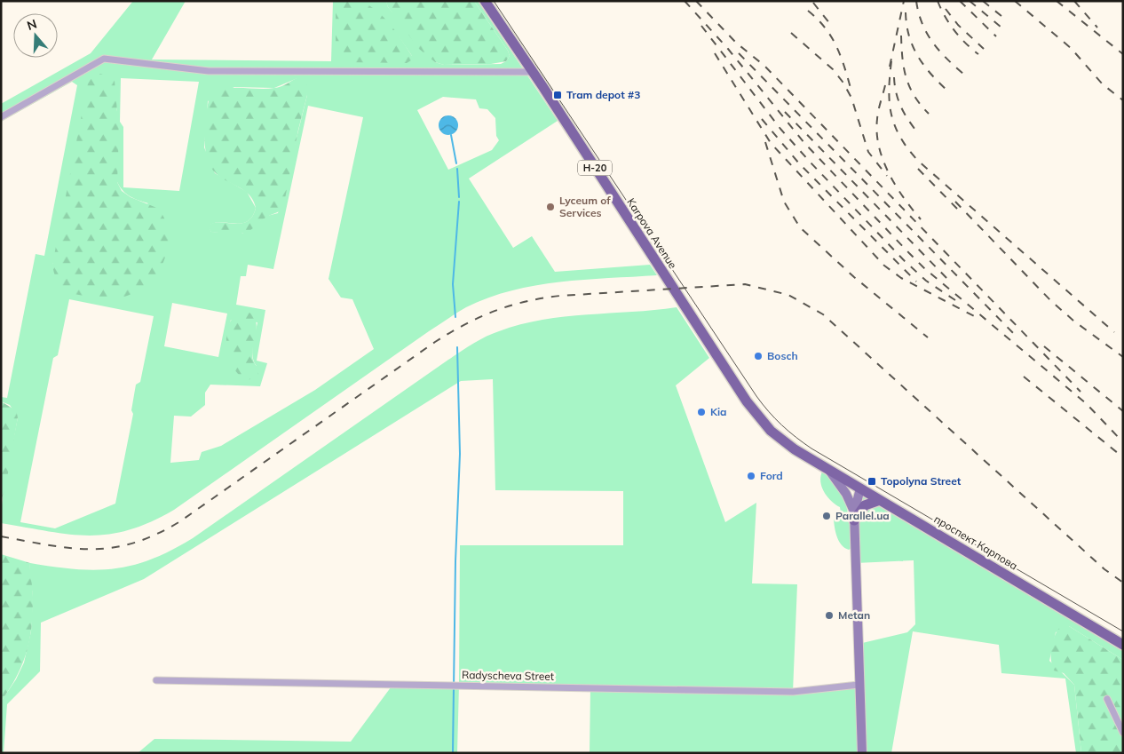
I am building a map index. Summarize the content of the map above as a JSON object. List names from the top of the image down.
{
  "streets": {
    "main road": ["Н-20", "Karpova Avenue", "проспект Карпова"],
    "street": ["Radyscheva Street"]
  },
  "crossings": [
    ["Karpova Avenue", "проспект Карпова"]
  ],
  "places": {
    "transit": ["Tram depot #3", "Topolyna Street"],
    "other": [
      "Lyceum of Services",
      "Bosch",
      "Kia",
      "Ford",
      "Parallel.ua",
      "Metan"
    ]
  },
  "north": "top"
}
